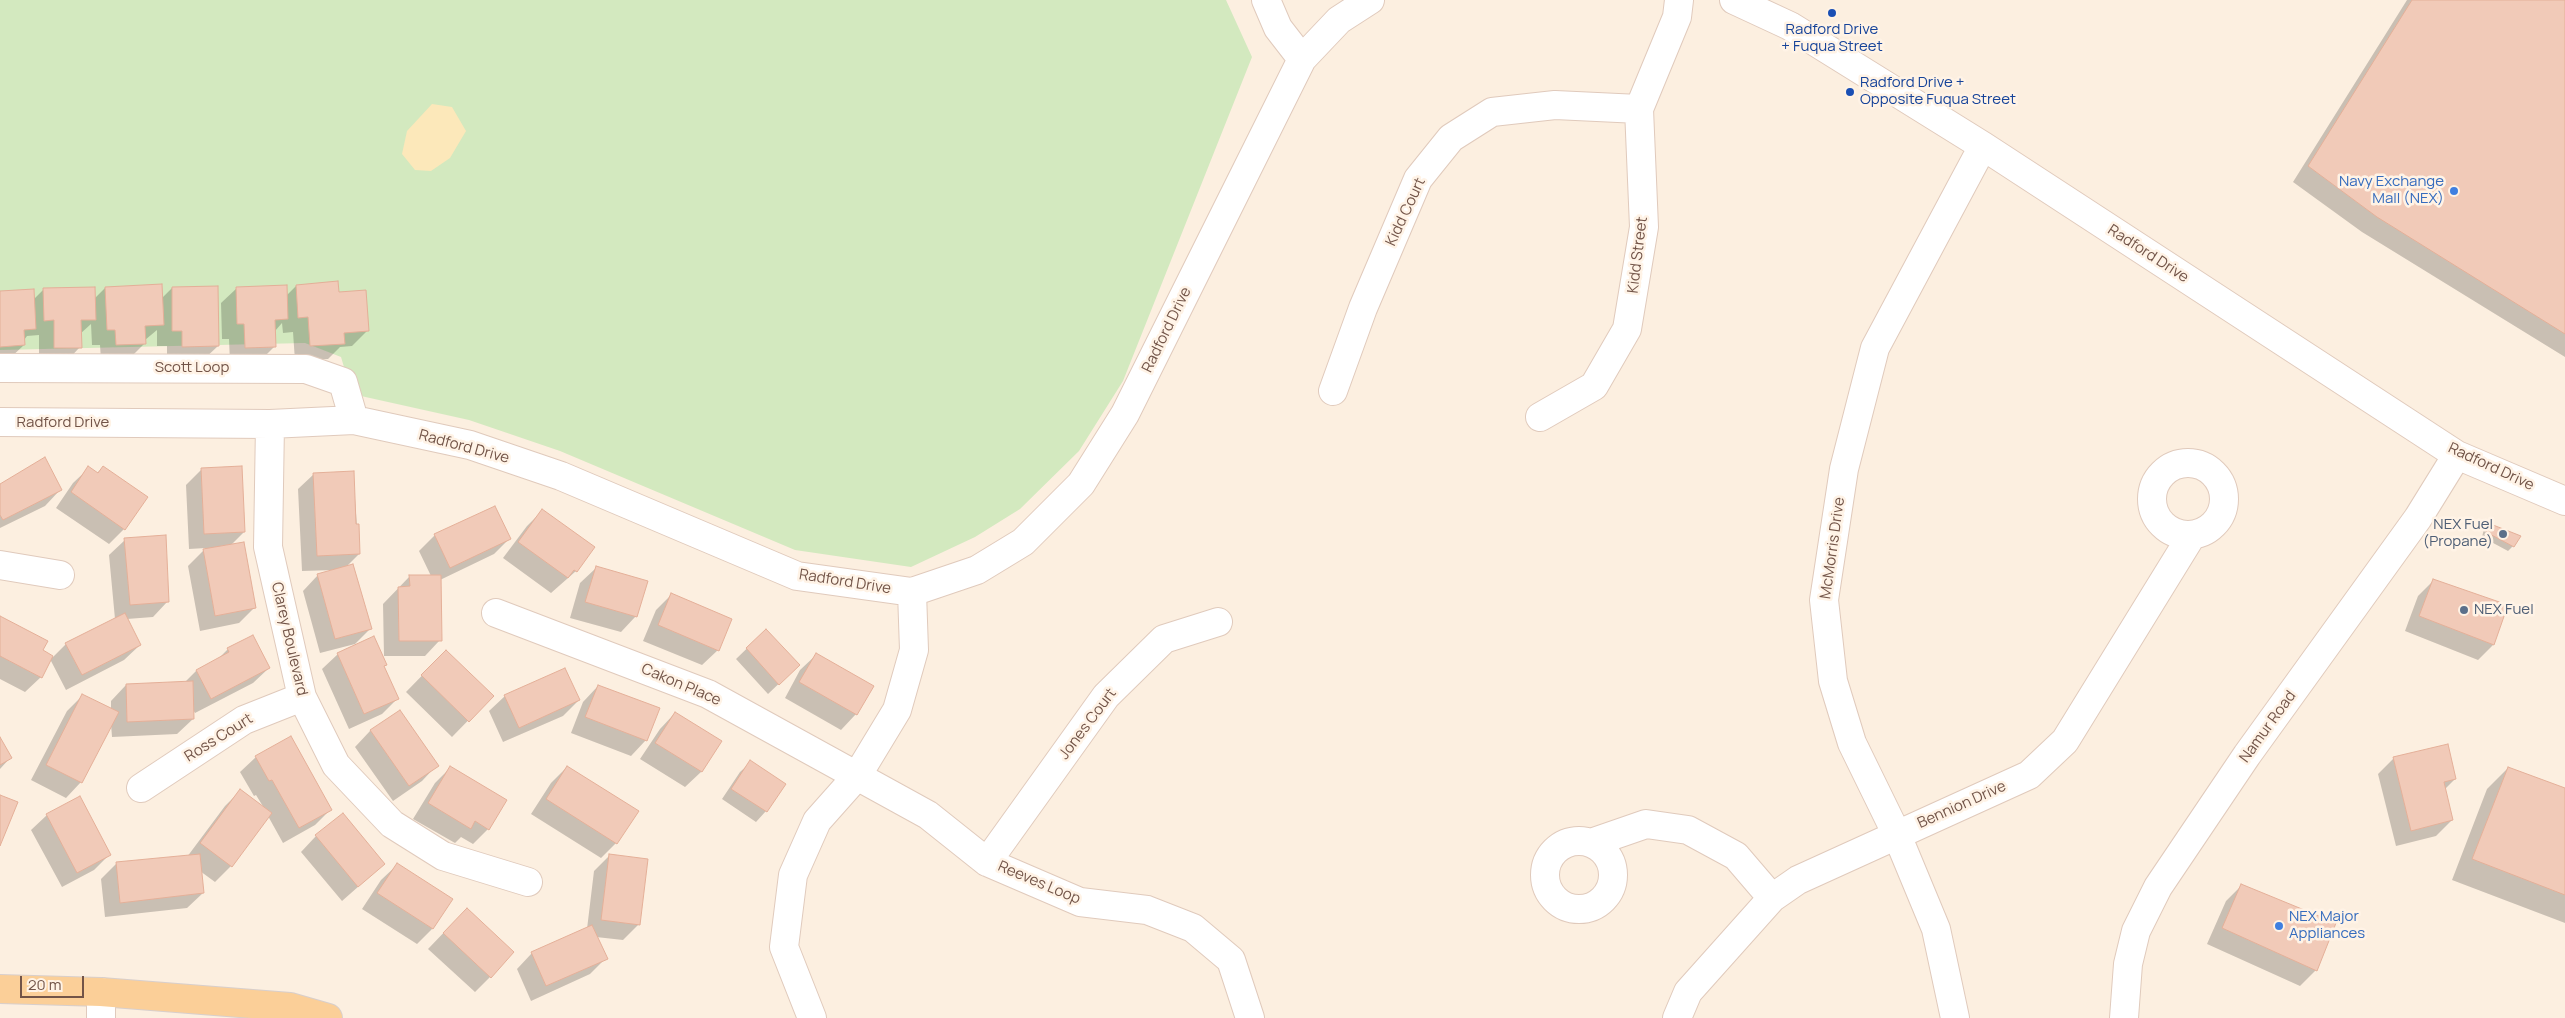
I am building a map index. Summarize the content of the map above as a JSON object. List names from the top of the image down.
{
  "streets": {
    "street": [
      "Kidd Court",
      "Radford Drive",
      "Kidd Street",
      "Scott Loop",
      "McMorris Drive",
      "Clarey Boulevard",
      "Cakon Place",
      "Jones Court",
      "Namur Road",
      "Ross Court",
      "Bennion Drive",
      "Reeves Loop"
    ]
  },
  "crossings": [
    ["Kidd Court", "Kidd Street"],
    ["Radford Drive", "Scott Loop"],
    ["Radford Drive", "McMorris Drive"],
    ["Radford Drive", "Clarey Boulevard"],
    ["Radford Drive", "Namur Road"],
    ["McMorris Drive", "Bennion Drive"],
    ["Clarey Boulevard", "Ross Court"],
    ["Cakon Place", "Reeves Loop"],
    ["Jones Court", "Reeves Loop"]
  ],
  "places": [
    "Radford Drive + Fuqua Street",
    "Radford Drive + Opposite Fuqua Street",
    "Navy Exchange Mall (NEX)",
    "NEX Fuel (Propane)",
    "NEX Fuel",
    "NEX Major Appliances"
  ],
  "scale_bar": "20 m"
}
